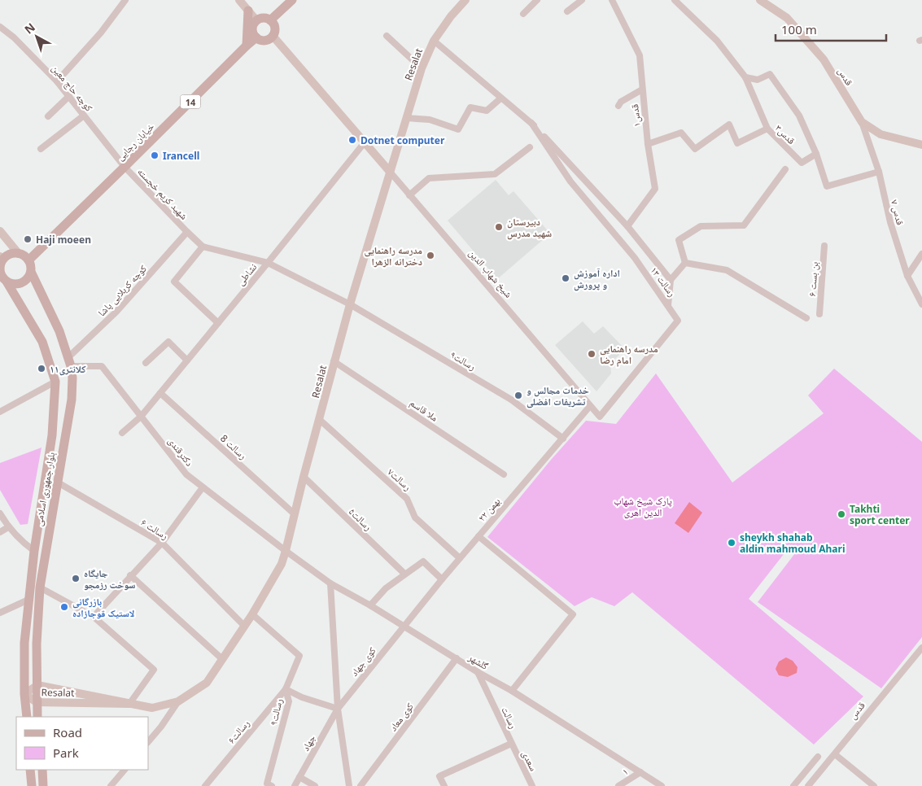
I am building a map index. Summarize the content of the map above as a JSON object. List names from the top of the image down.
{
  "streets": {
    "main road": [
      "Resalat",
      "قدس",
      "14",
      "خیابان رجایی",
      "شیخ شهاب الدین",
      "بلوار جمهوری اسلامی"
    ],
    "street": [
      "کوچه حاج معین",
      "قدس۱",
      "قدس۳",
      "شهید کریم خجسته",
      "قدس ۷",
      "نشاطی",
      "بن بست ۶",
      "رسالت ۱۳",
      "کوچه کربلایی پاشا",
      "رسالت۹",
      "ملا قاسم",
      "رسالت 8",
      "دکترقندی",
      "رسالت۷",
      "۲۲ بهمن",
      "رسالت۵",
      "رسالت ۶",
      "کوی جهاد",
      "گلشهر",
      "کوی معاد",
      "رسالت",
      "رسالت۶",
      "جهاد",
      "سعدی",
      "۱"
    ]
  },
  "crossings": [
    ["Resalat", "شیخ شهاب الدین"],
    ["Resalat", "رسالت ۱۳"],
    ["Resalat", "رسالت۹"],
    ["Resalat", "ملا قاسم"],
    ["Resalat", "رسالت 8"],
    ["Resalat", "دکترقندی"],
    ["Resalat", "رسالت۷"],
    ["Resalat", "بلوار جمهوری اسلامی"],
    ["Resalat", "رسالت۵"],
    ["Resalat", "رسالت ۶"],
    ["Resalat", "گلشهر"],
    ["قدس", "قدس ۷"],
    ["کوچه حاج معین", "خیابان رجایی"],
    ["کوچه حاج معین", "شهید کریم خجسته"],
    ["قدس۱", "رسالت ۱۳"],
    ["قدس۳", "قدس ۷"],
    ["خیابان رجایی", "شهید کریم خجسته"],
    ["خیابان رجایی", "شیخ شهاب الدین"],
    ["خیابان رجایی", "بلوار جمهوری اسلامی"],
    ["شهید کریم خجسته", "کوچه کربلایی پاشا"],
    ["شهید کریم خجسته", "رسالت۹"],
    ["شیخ شهاب الدین", "نشاطی"],
    ["شیخ شهاب الدین", "رسالت ۱۳"],
    ["شیخ شهاب الدین", "۲۲ بهمن"],
    ["نشاطی", "رسالت۹"],
    ["نشاطی", "رسالت 8"],
    ["نشاطی", "دکترقندی"],
    ["کوچه کربلایی پاشا", "دکترقندی"],
    ["کوچه کربلایی پاشا", "بلوار جمهوری اسلامی"],
    ["رسالت۹", "۲۲ بهمن"],
    ["رسالت۹", "رسالت۶"],
    ["دکترقندی", "بلوار جمهوری اسلامی"],
    ["دکترقندی", "گلشهر"],
    ["رسالت۷", "۲۲ بهمن"],
    ["بلوار جمهوری اسلامی", "رسالت ۶"],
    ["۲۲ بهمن", "کوی جهاد"],
    ["۲۲ بهمن", "گلشهر"],
    ["کوی جهاد", "گلشهر"],
    ["کوی جهاد", "جهاد"],
    ["گلشهر", "کوی معاد"],
    ["گلشهر", "رسالت"],
    ["گلشهر", "۱"],
    ["رسالت", "سعدی"]
  ],
  "parks": ["پارک شیخ شهاب الدین اهری"],
  "places": [
    "Dotnet computer",
    "Irancell",
    "دبیرستان شهید مدرس",
    "Haji moeen",
    "مدرسه راهنمایی دخترانه الزهرا",
    "اداره آموزش و پرورش",
    "مدرسه راهنمایی امام رضا",
    "کلانتری۱۱",
    "خدمات مجالس و تشریفات افضلی",
    "Takhti sport center",
    "sheykh shahab aldin mahmoud Ahari",
    "جایگاه سوخت رزمجو",
    "بازرگانی لاستیک قوجازاده"
  ],
  "legend": ["Road", "Park"],
  "scale_bar": "100 m",
  "north": "top left"
}
